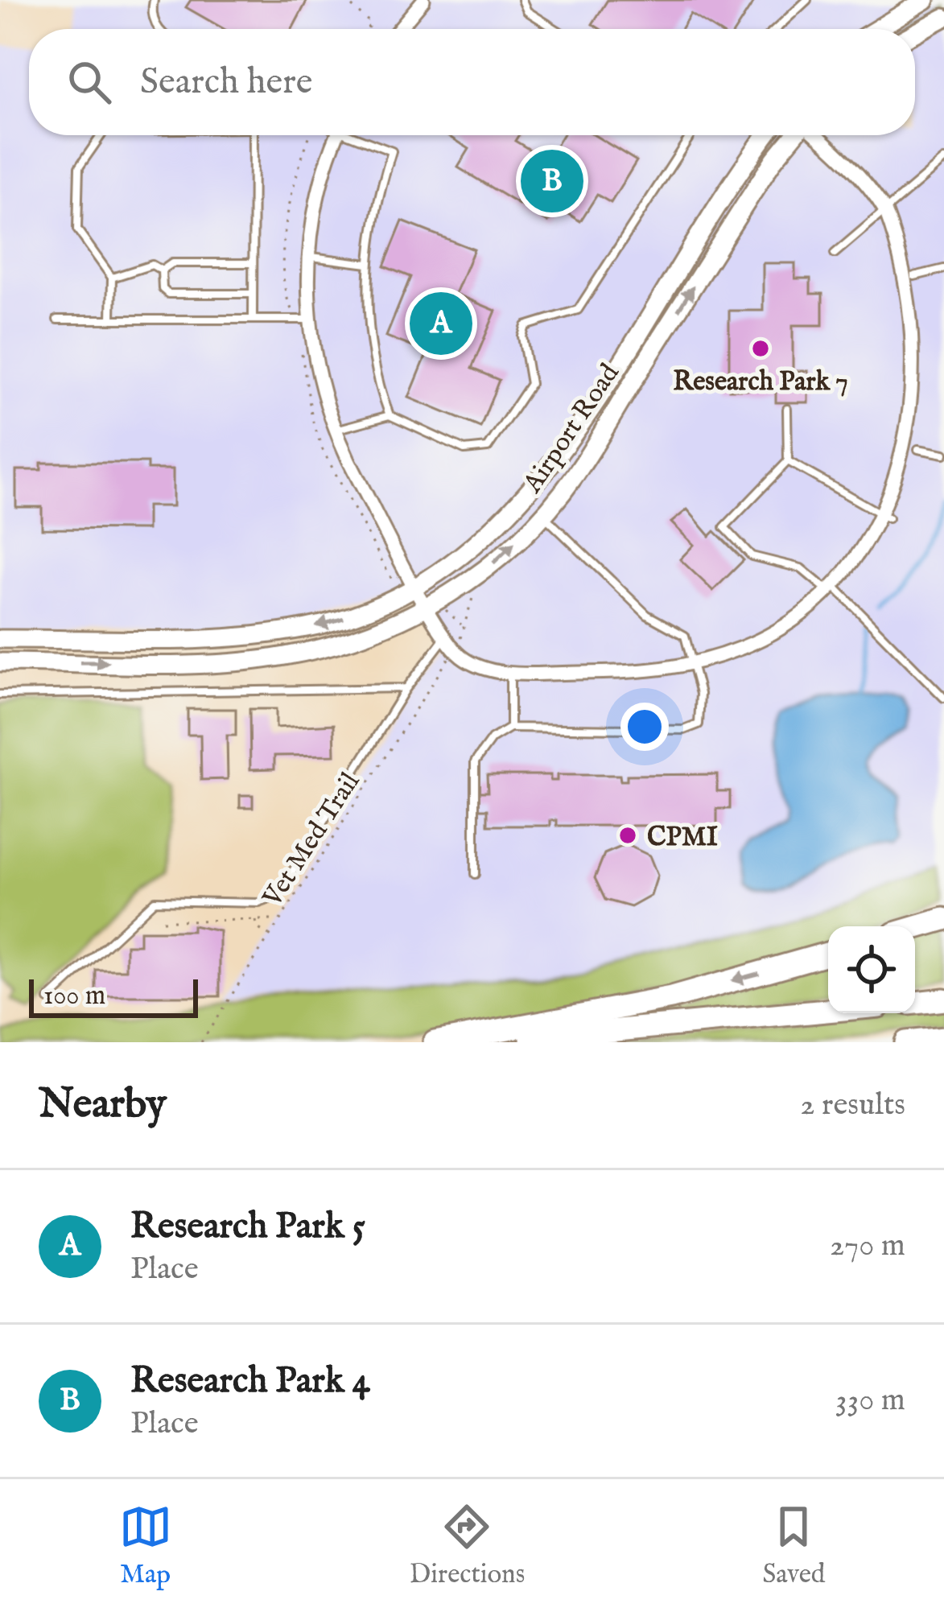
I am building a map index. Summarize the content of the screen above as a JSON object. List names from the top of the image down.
{
  "streets": {
    "main road": ["Airport Road"],
    "path": ["Vet Med Trail"]
  },
  "places": ["Research Park 7", "CPMI"],
  "scale_bar": "100 m",
  "page": {
    "search": "Search here",
    "pins": ["B", "A"],
    "scale": "100 m",
    "heading": ["Nearby", "2 results"],
    "list": [
      {
        "mark": "A",
        "name": "Research Park 5",
        "note": "Place",
        "value": "270 m"
      },
      {
        "mark": "B",
        "name": "Research Park 4",
        "note": "Place",
        "value": "330 m"
      }
    ],
    "nav": ["Map", "Directions", "Saved"]
  }
}
